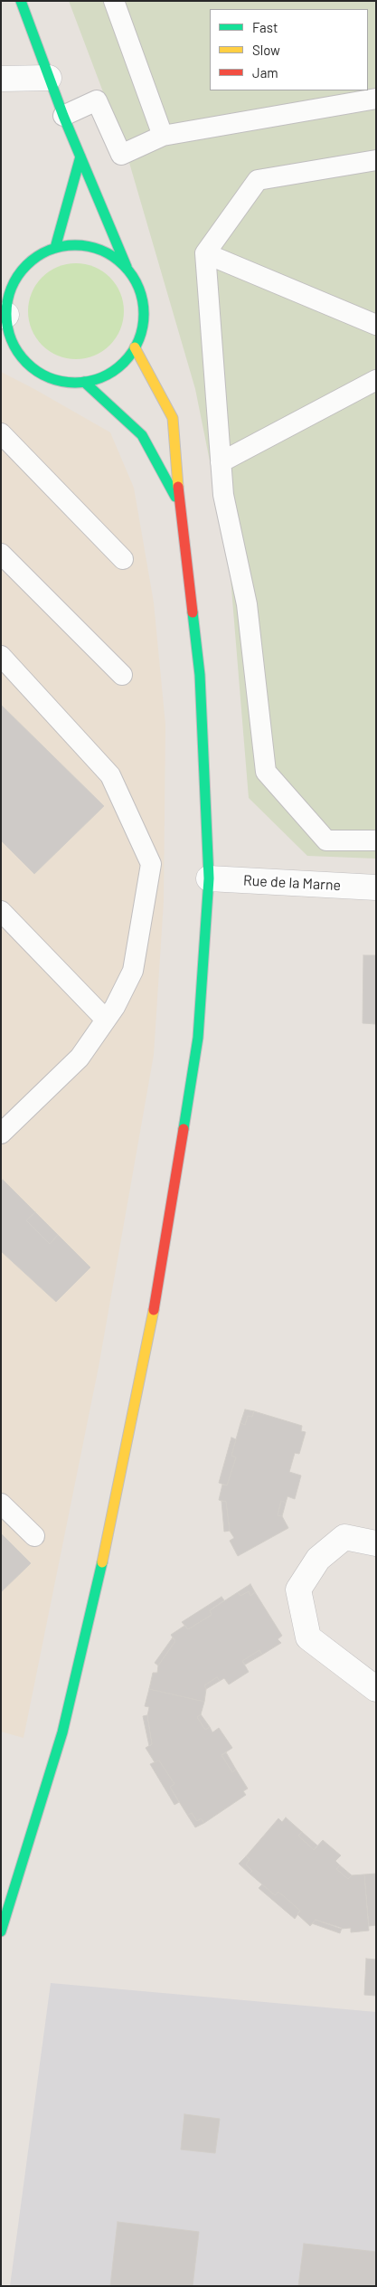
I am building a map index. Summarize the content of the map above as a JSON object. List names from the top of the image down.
{
  "streets": {
    "street": ["Rue de la Marne"]
  },
  "legend": ["Fast", "Slow", "Jam"]
}
